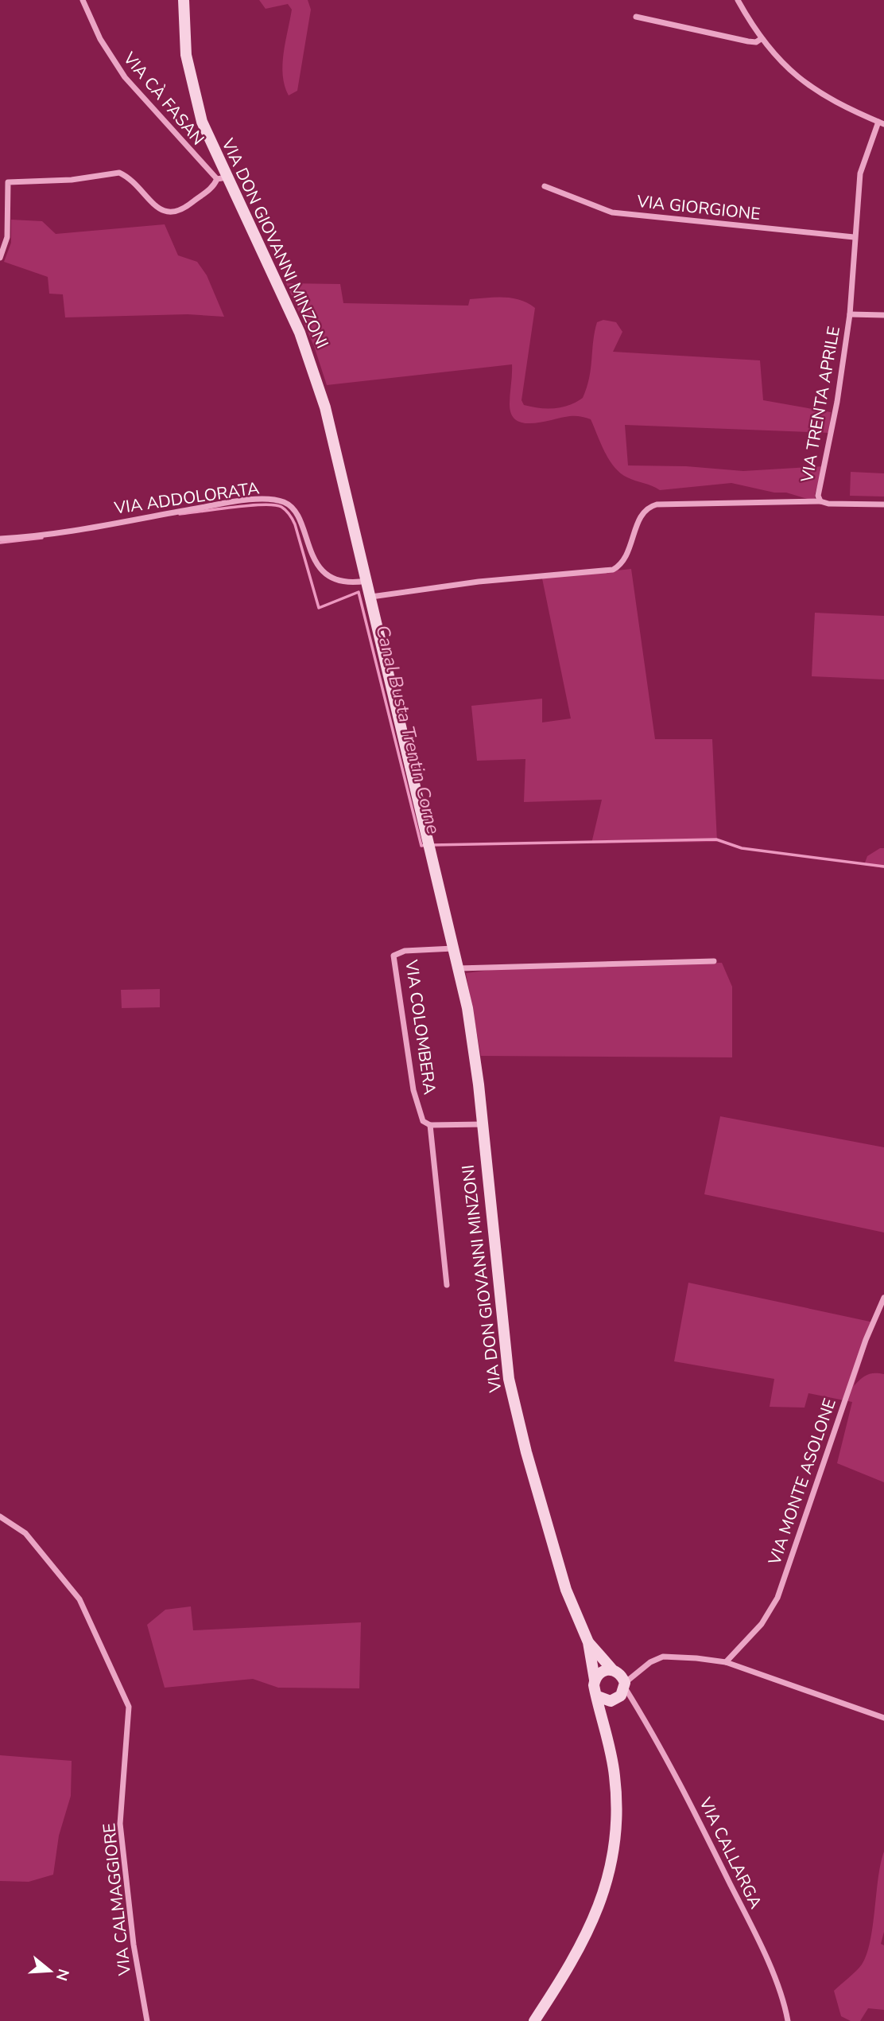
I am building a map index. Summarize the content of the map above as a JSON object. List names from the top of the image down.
{
  "streets": {
    "street": [
      "VIA CÀ FASAN",
      "VIA GIORGIONE",
      "VIA DON GIOVANNI MINZONI",
      "VIA TRENTA APRILE",
      "VIA ADDOLORATA",
      "VIA COLOMBERA",
      "VIA MONTE ASOLONE",
      "VIA CALLARGA",
      "VIA CALMAGGIORE"
    ]
  },
  "crossings": [
    ["VIA CÀ FASAN", "VIA DON GIOVANNI MINZONI"],
    ["VIA GIORGIONE", "VIA TRENTA APRILE"],
    ["VIA DON GIOVANNI MINZONI", "VIA ADDOLORATA"],
    ["VIA DON GIOVANNI MINZONI", "VIA COLOMBERA"]
  ],
  "water": ["Canal Busta Trentin Corne"],
  "north": "right"
}
